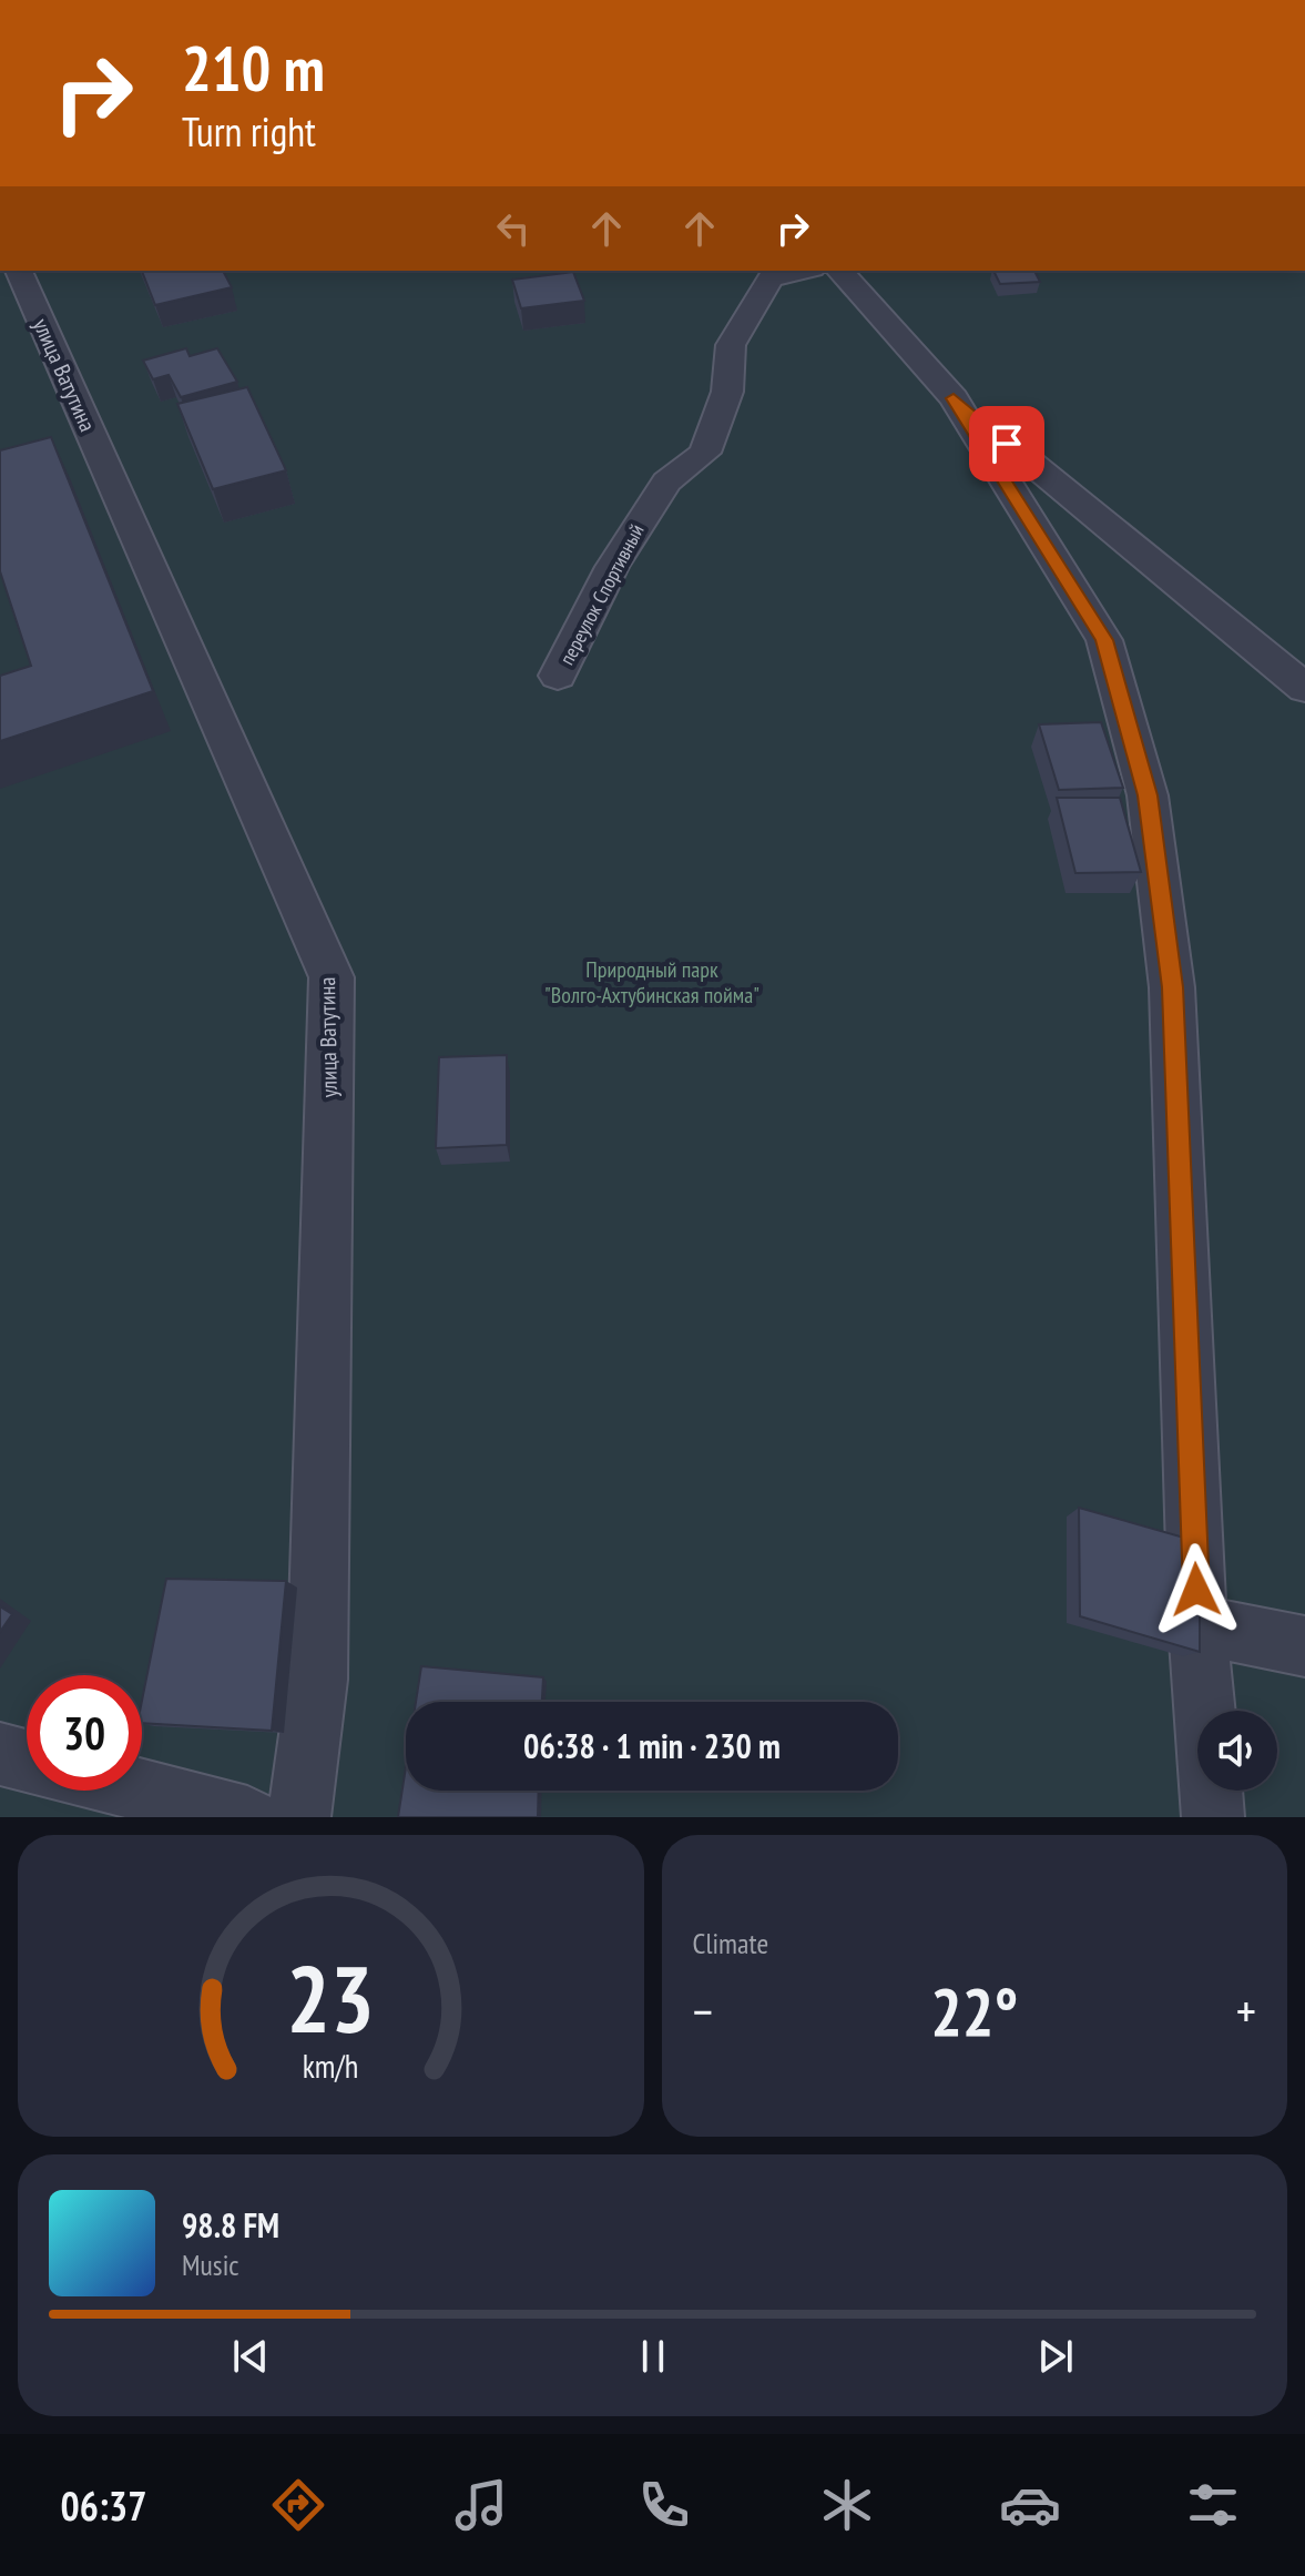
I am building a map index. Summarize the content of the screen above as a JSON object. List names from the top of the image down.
{
  "streets": {
    "street": ["улица Ватутина", "переулок Спортивный"]
  },
  "parks": ["Природный парк \"Волго-Ахтубинская пойма\""],
  "page": {
    "turn": ["210 m", "Turn right"],
    "limit": "30",
    "trip": "06:38 · 1 min · 230 m",
    "tile": "Climate",
    "heat": ["−", "22°", "+"],
    "song": ["98.8 FM", "Music"],
    "tabs": "06:37",
    "gauge": ["23", "km/h"]
  }
}
